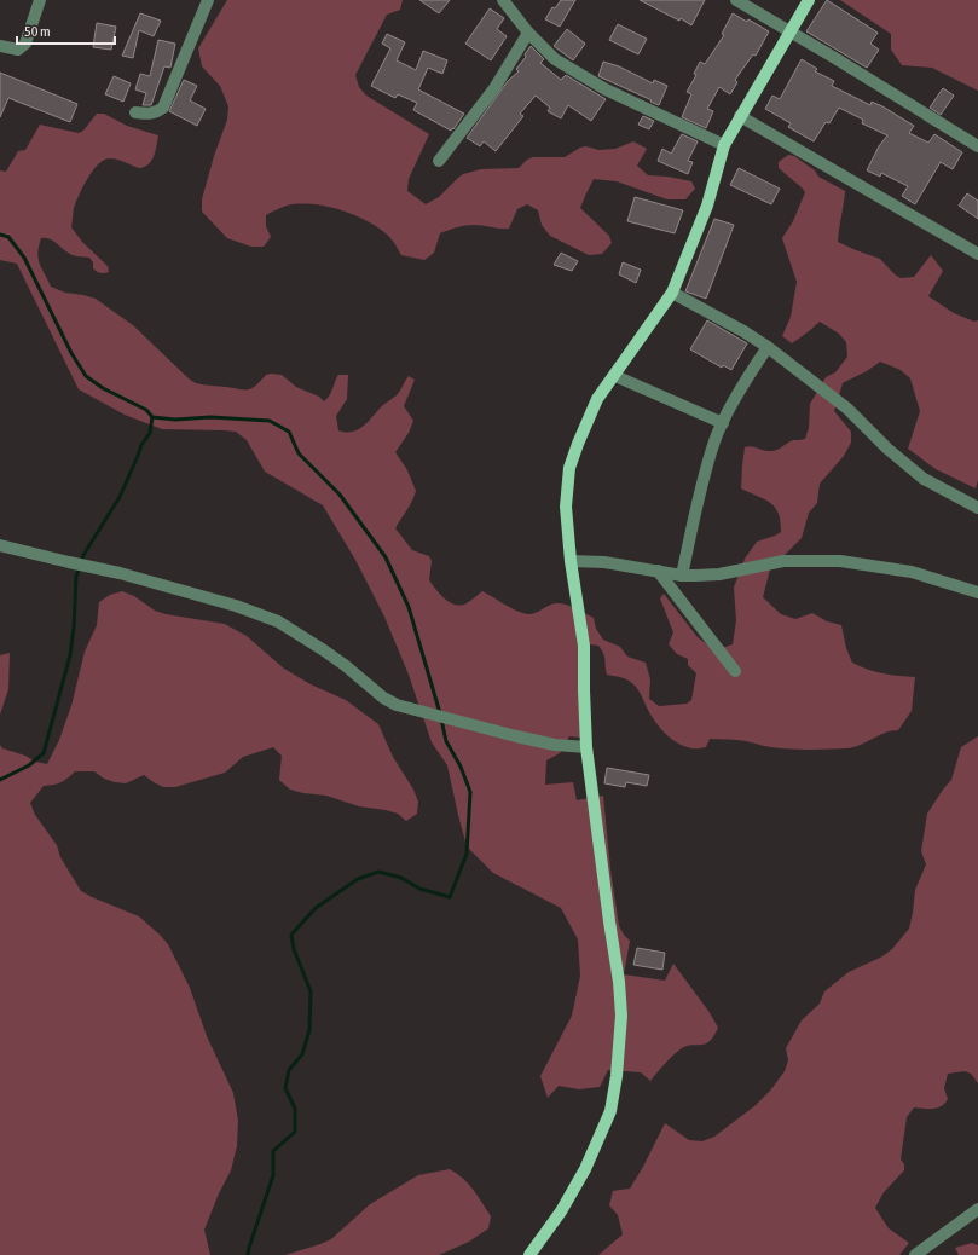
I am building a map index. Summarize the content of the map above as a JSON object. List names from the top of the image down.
{
  "scale_bar": "50 m"
}
